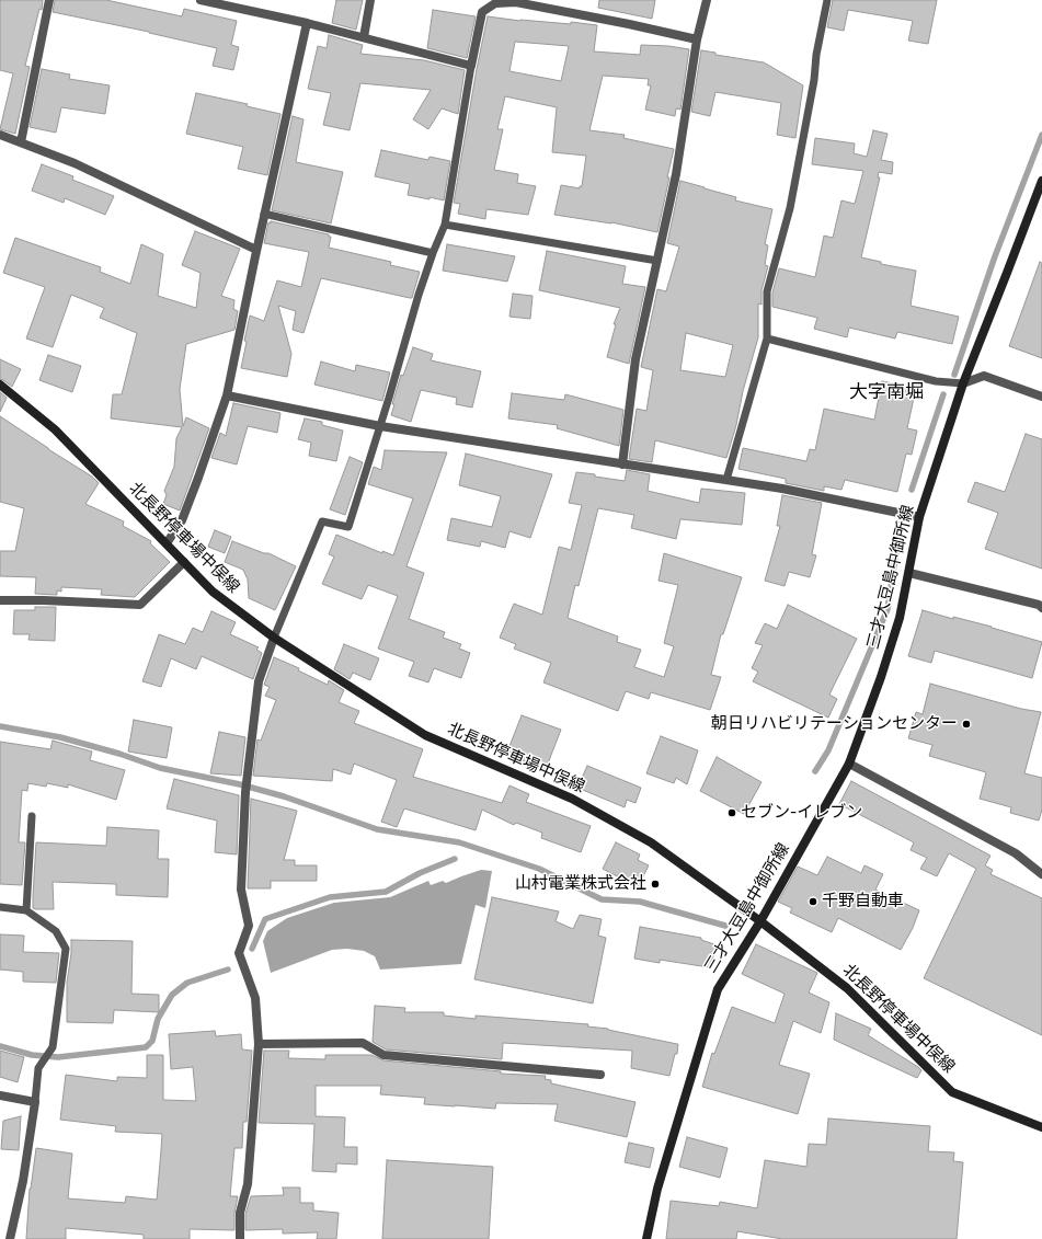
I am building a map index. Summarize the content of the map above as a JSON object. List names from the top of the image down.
{
  "streets": {
    "main road": ["北長野停車場中俣線", "三才大豆島中御所線"]
  },
  "crossings": [
    ["北長野停車場中俣線", "三才大豆島中御所線"]
  ],
  "districts": ["大字南堀"],
  "places": [
    "朝日リハビリテーションセンター",
    "セブン-イレブン",
    "山村電業株式会社",
    "千野自動車"
  ]
}
